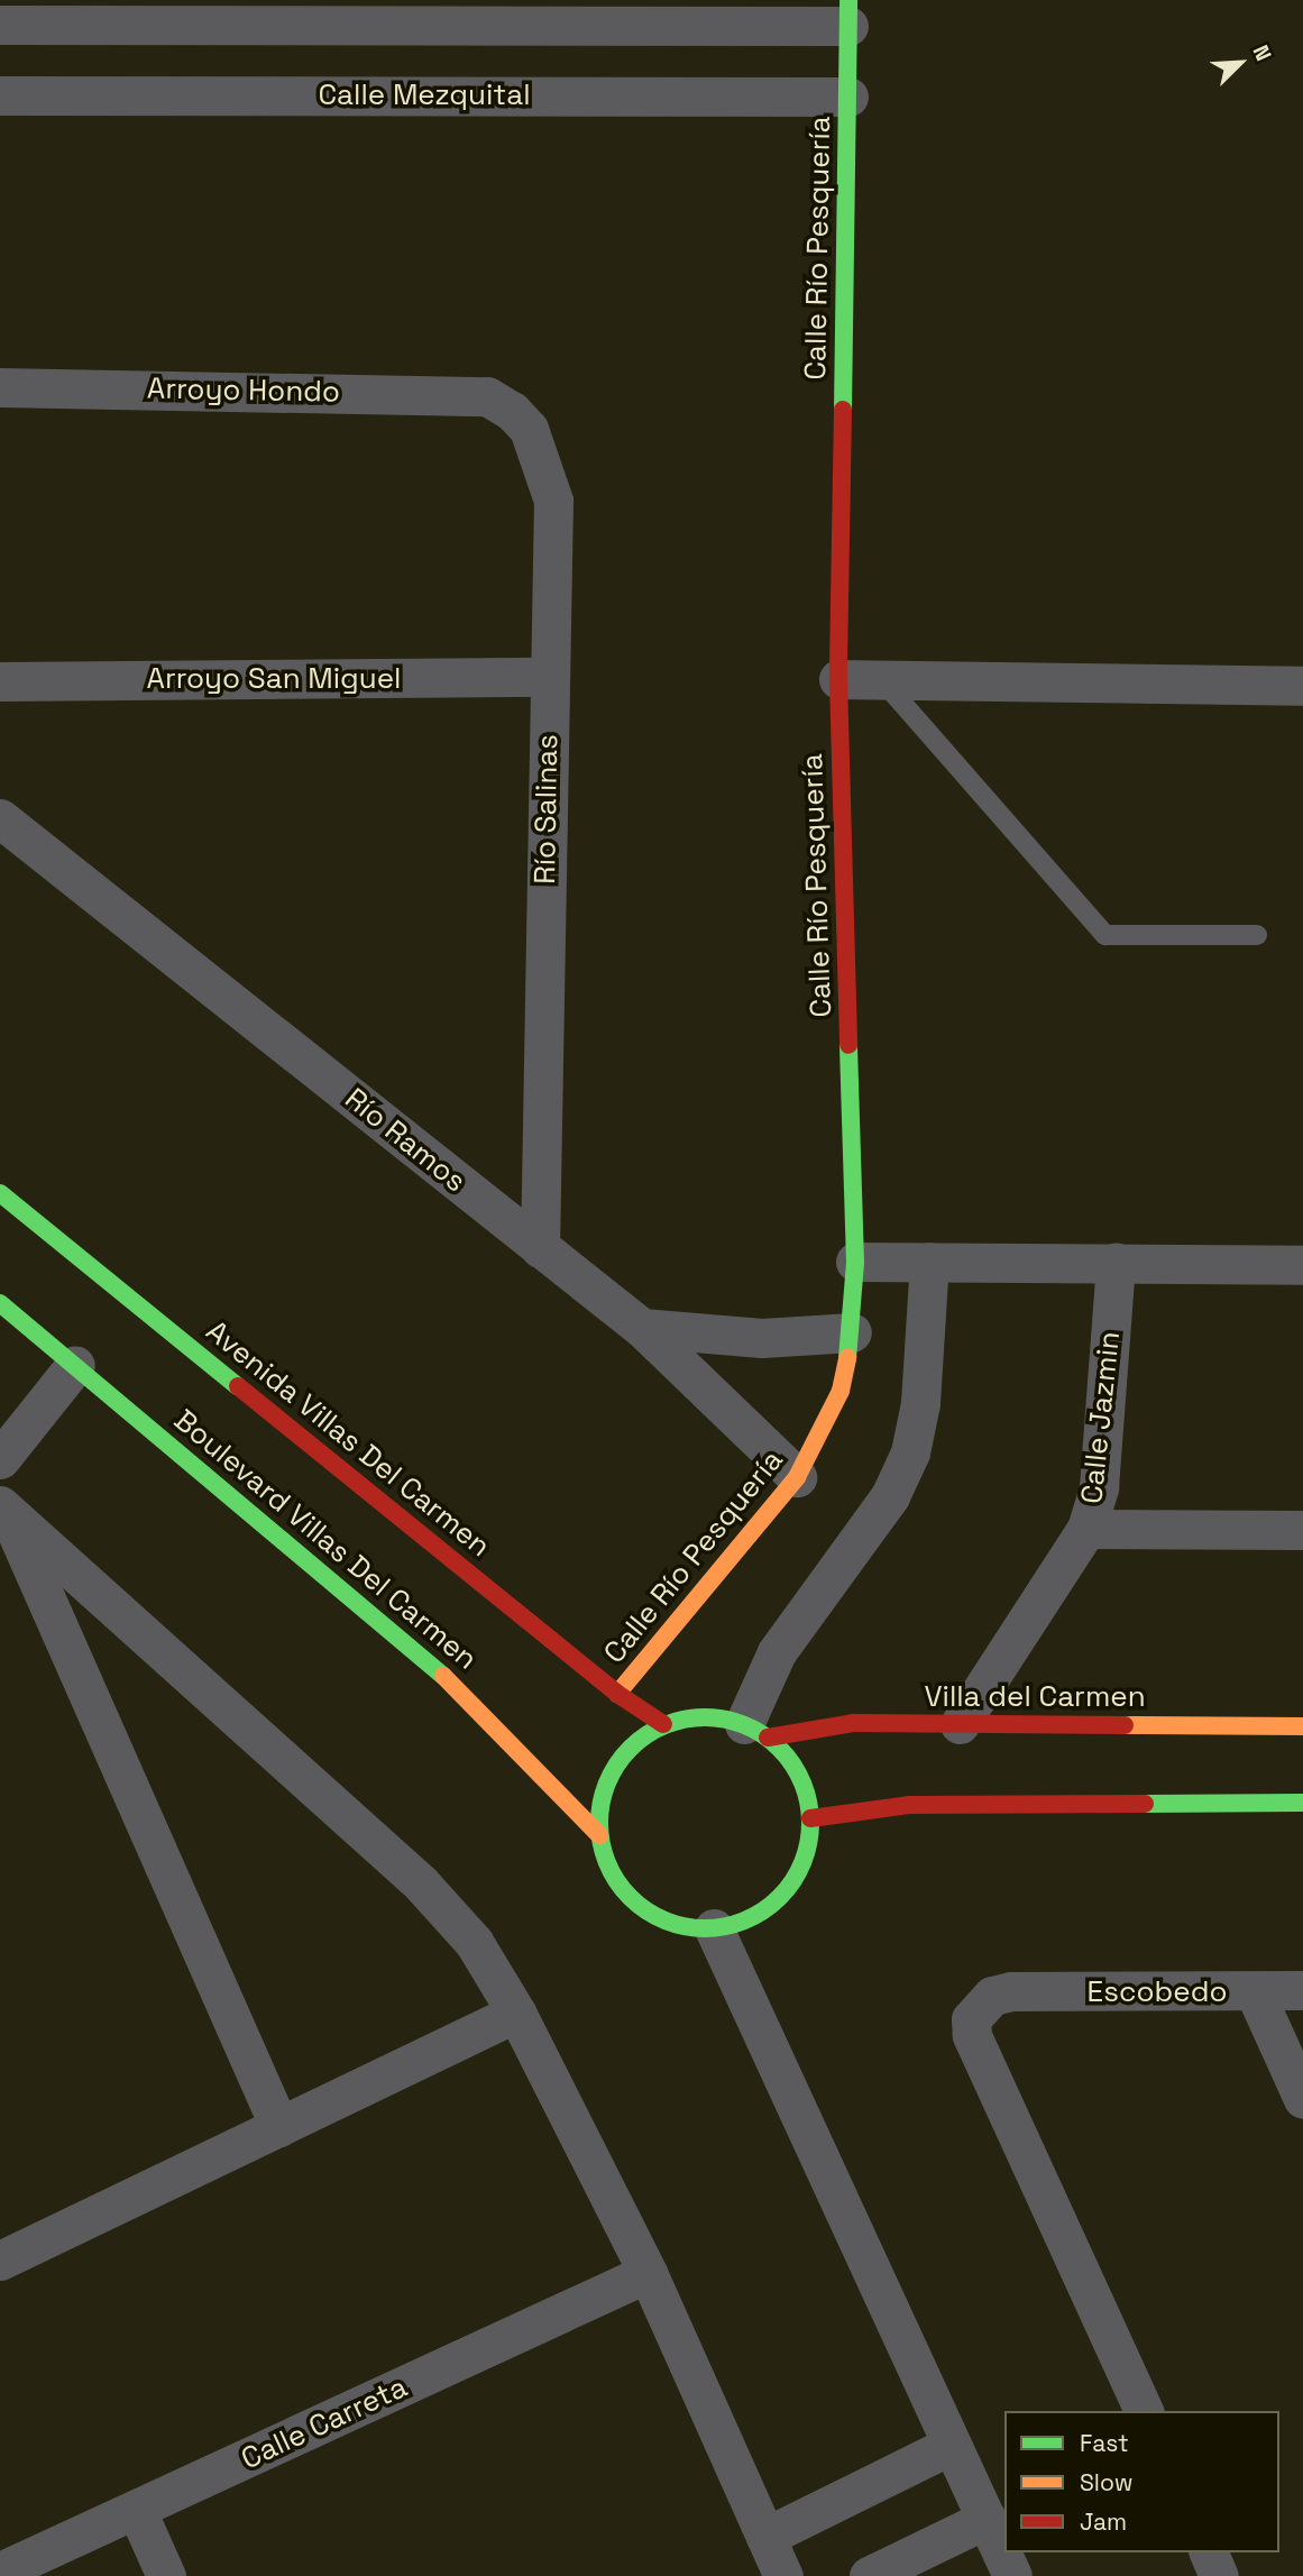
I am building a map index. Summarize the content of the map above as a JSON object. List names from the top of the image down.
{
  "streets": {
    "street": [
      "Calle Mezquital",
      "Calle Río Pesquería",
      "Arroyo Hondo",
      "Arroyo San Miguel",
      "Río Salinas",
      "Río Ramos",
      "Calle Jazmin",
      "Avenida Villas Del Carmen",
      "Boulevard Villas Del Carmen",
      "Villa del Carmen",
      "Escobedo",
      "Calle Carreta"
    ]
  },
  "crossings": [
    ["Calle Mezquital", "Calle Río Pesquería"],
    ["Calle Río Pesquería", "Río Ramos"],
    ["Calle Río Pesquería", "Avenida Villas Del Carmen"],
    ["Arroyo Hondo", "Río Salinas"],
    ["Arroyo San Miguel", "Río Salinas"],
    ["Río Salinas", "Río Ramos"],
    ["Calle Jazmin", "Villa del Carmen"],
    ["Avenida Villas Del Carmen", "Boulevard Villas Del Carmen"],
    ["Avenida Villas Del Carmen", "Villa del Carmen"],
    ["Boulevard Villas Del Carmen", "Villa del Carmen"]
  ],
  "legend": ["Fast", "Slow", "Jam"],
  "north": "top right"
}
